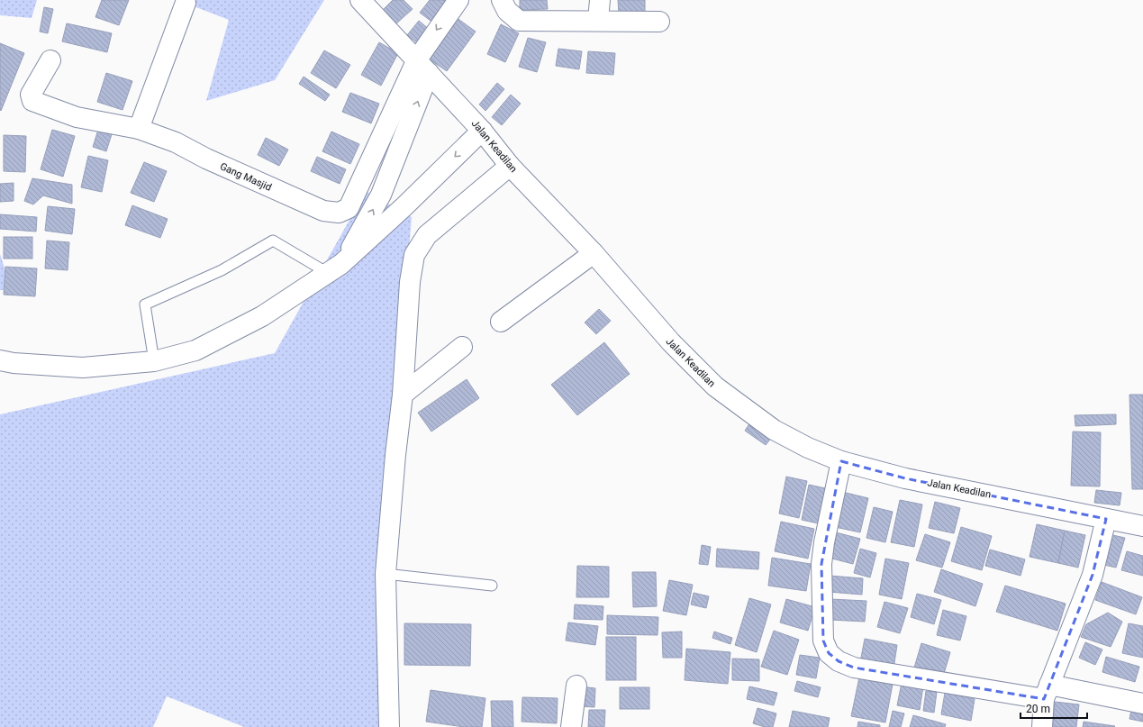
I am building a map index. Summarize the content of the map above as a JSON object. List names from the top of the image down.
{
  "streets": {
    "street": ["Jalan Keadilan", "Gang Masjid"]
  },
  "crossings": [
    ["Jalan Keadilan", "Gang Masjid"]
  ],
  "scale_bar": "20 m"
}
